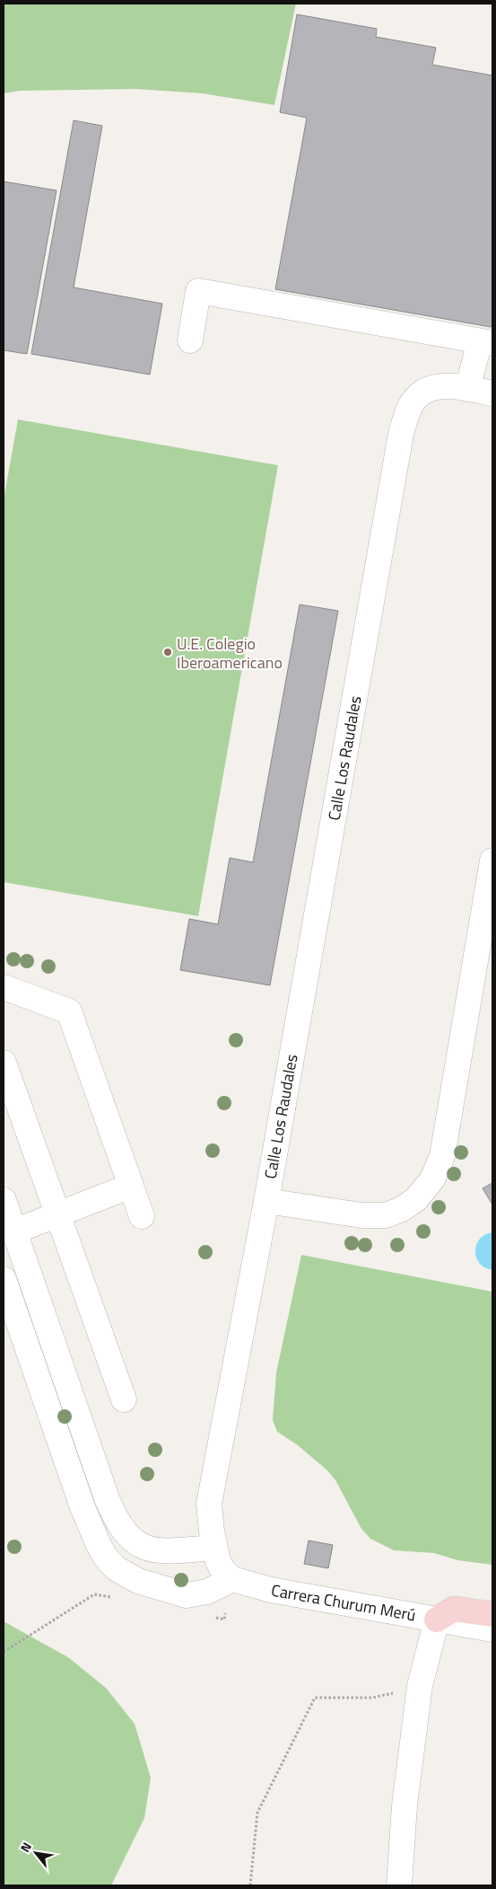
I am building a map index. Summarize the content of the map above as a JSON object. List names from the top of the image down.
{
  "streets": {
    "street": ["Calle Los Raudales", "Carrera Churum Merú"]
  },
  "places": ["U.E. Colegio Iberoamericano"],
  "north": "top left"
}
